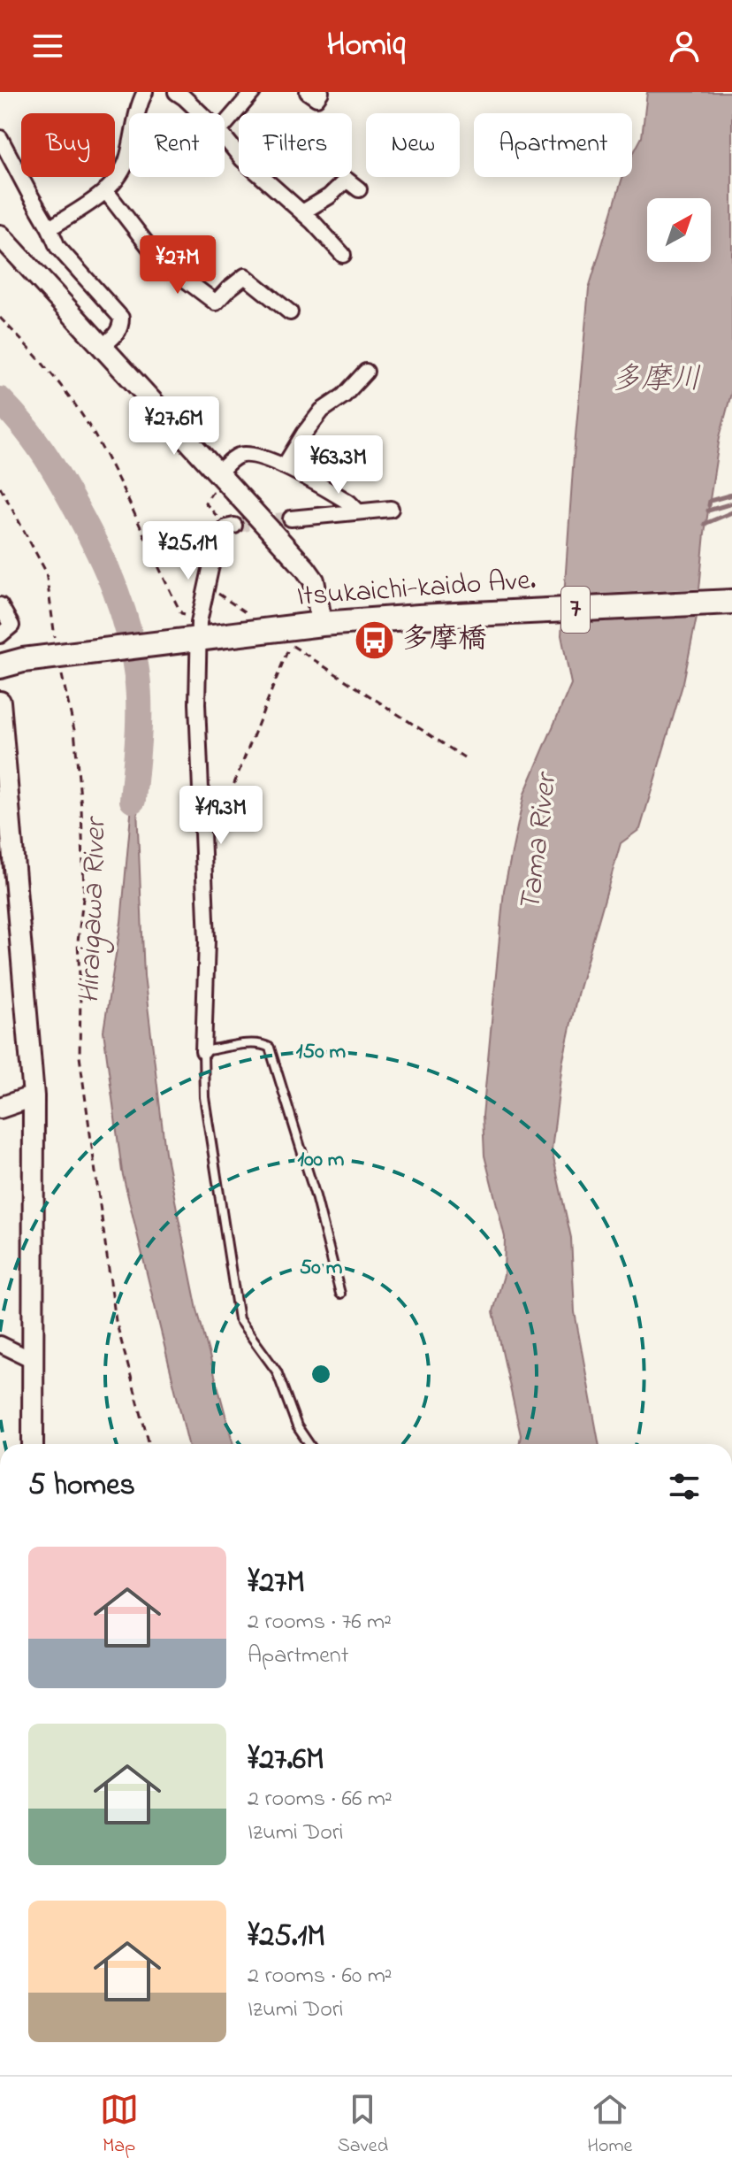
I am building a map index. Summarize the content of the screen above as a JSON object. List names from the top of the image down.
{
  "streets": {
    "main road": ["Itsukaichi-kaido Ave.", "7"]
  },
  "crossings": [
    ["Itsukaichi-kaido Ave.", "7"]
  ],
  "water": ["多摩川", "Tama River", "Hiraigawa River"],
  "places": {
    "bus stop": ["多摩橋"]
  },
  "north": "top right",
  "page": {
    "header": "Homiq",
    "chip": [
      "Buy",
      "Rent",
      "Filters",
      "New",
      "Apartment"
    ],
    "price": [
      "¥27M",
      "¥27.6M",
      "¥63.3M",
      "¥25.1M",
      "¥19.3M"
    ],
    "heading": "5 homes",
    "list": [
      {
        "name": "¥27M",
        "note": "2 rooms · 76 m² · Apartment"
      },
      {
        "name": "¥27.6M",
        "note": "2 rooms · 66 m² · Izumi Dori"
      },
      {
        "name": "¥25.1M",
        "note": "2 rooms · 60 m² · Izumi Dori"
      }
    ],
    "tabs": ["Map", "Saved", "Home"]
  },
  "rings": ["150 m", "100 m", "50 m"]
}
